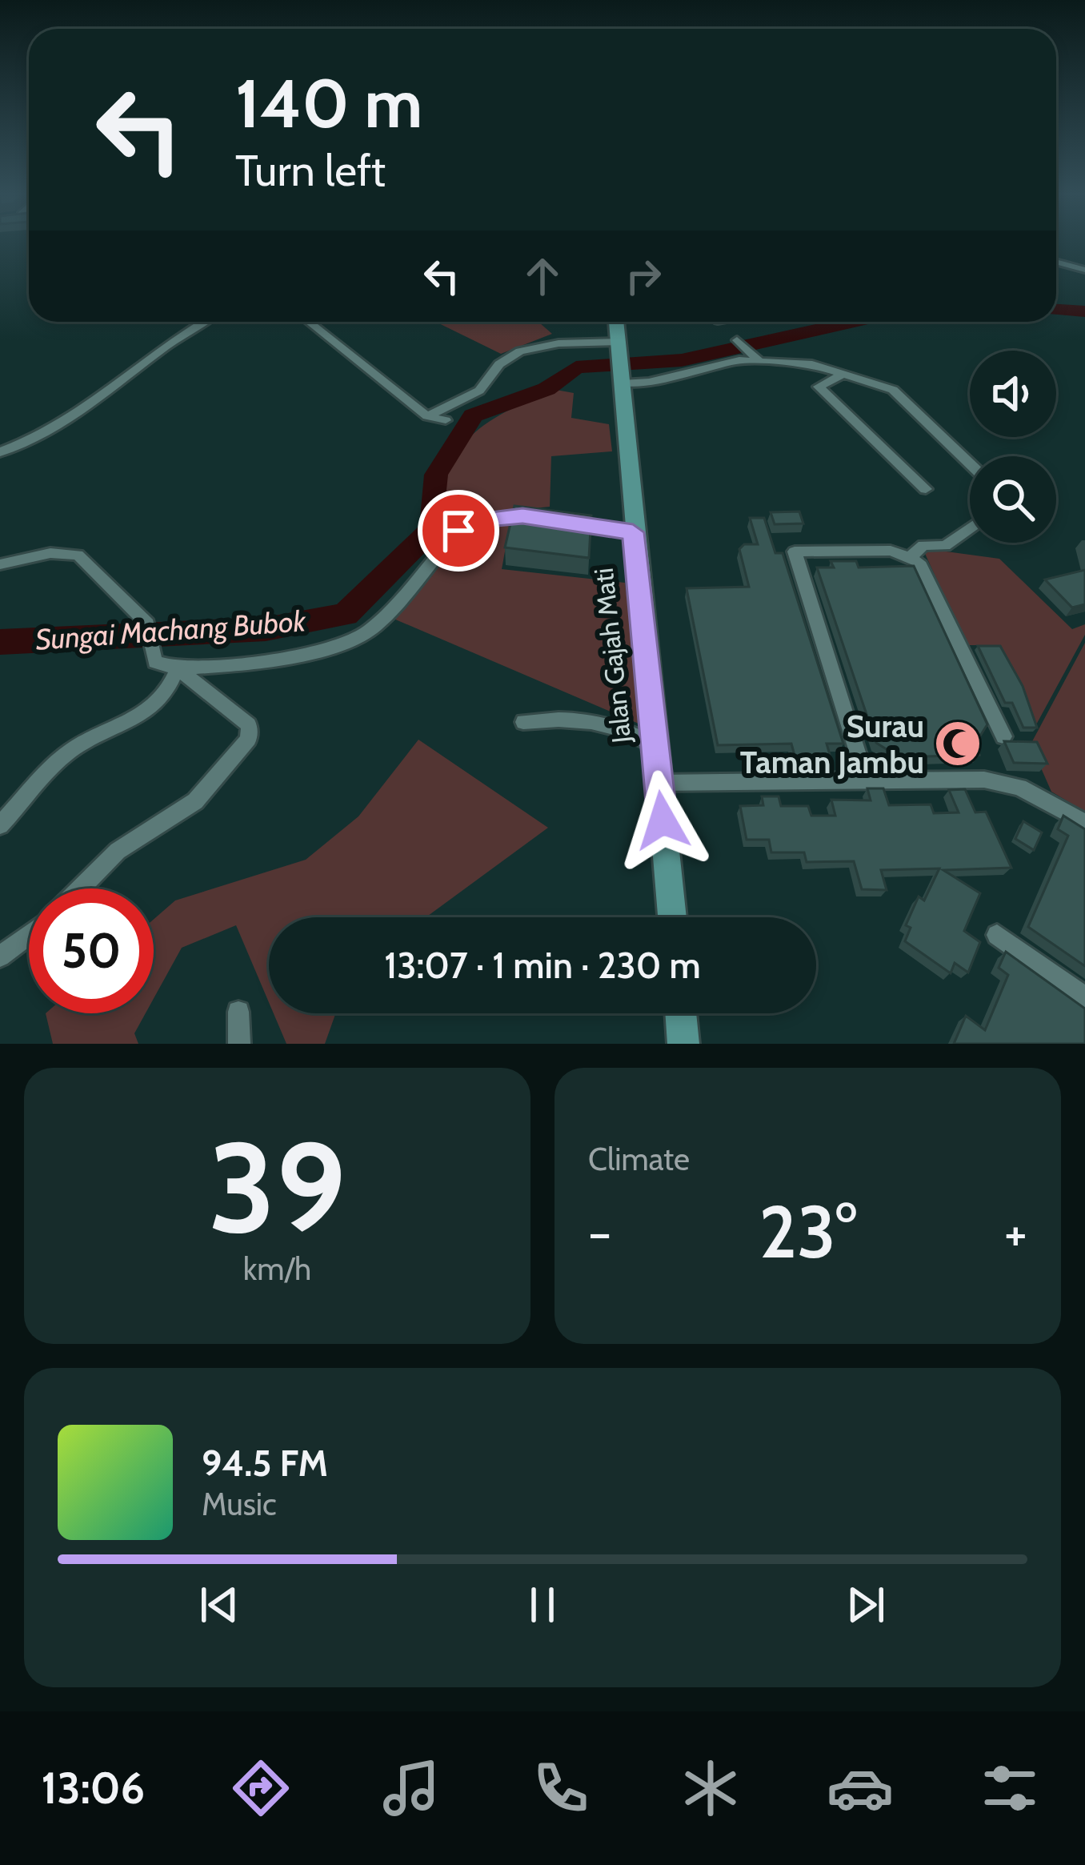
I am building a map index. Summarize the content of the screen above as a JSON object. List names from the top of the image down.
{
  "streets": {
    "main road": ["Jalan Gajah Mati"]
  },
  "water": ["Sungai Machang Bubok"],
  "places": {
    "mosque": ["Surau Taman Jambu"]
  },
  "page": {
    "turn": ["140 m", "Turn left"],
    "limit": "50",
    "trip": "13:07 · 1 min · 230 m",
    "tile": [
      ["39", "km/h"],
      "Climate"
    ],
    "heat": ["−", "23°", "+"],
    "song": ["94.5 FM", "Music"],
    "tabs": "13:06"
  }
}
